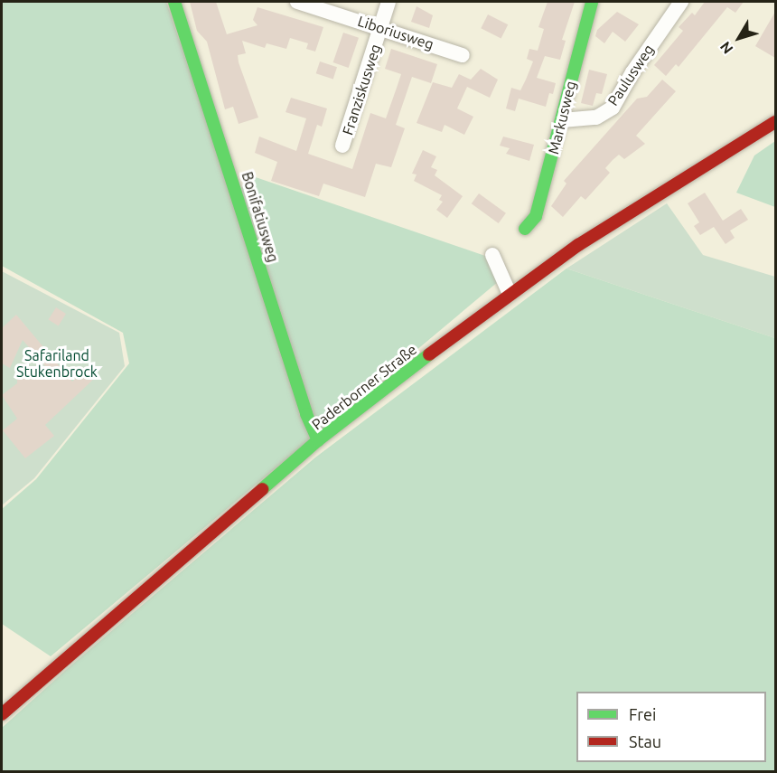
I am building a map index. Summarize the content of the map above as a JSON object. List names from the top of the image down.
{
  "streets": {
    "main road": ["Markusweg", "Bonifatiusweg", "Paderborner Straße"],
    "street": ["Liboriusweg", "Paulusweg", "Franziskusweg"]
  },
  "crossings": [
    ["Liboriusweg", "Franziskusweg"],
    ["Paulusweg", "Markusweg"],
    ["Bonifatiusweg", "Paderborner Straße"]
  ],
  "parks": ["Safariland Stukenbrock"],
  "legend": ["Frei", "Stau"],
  "north": "bottom left"
}
